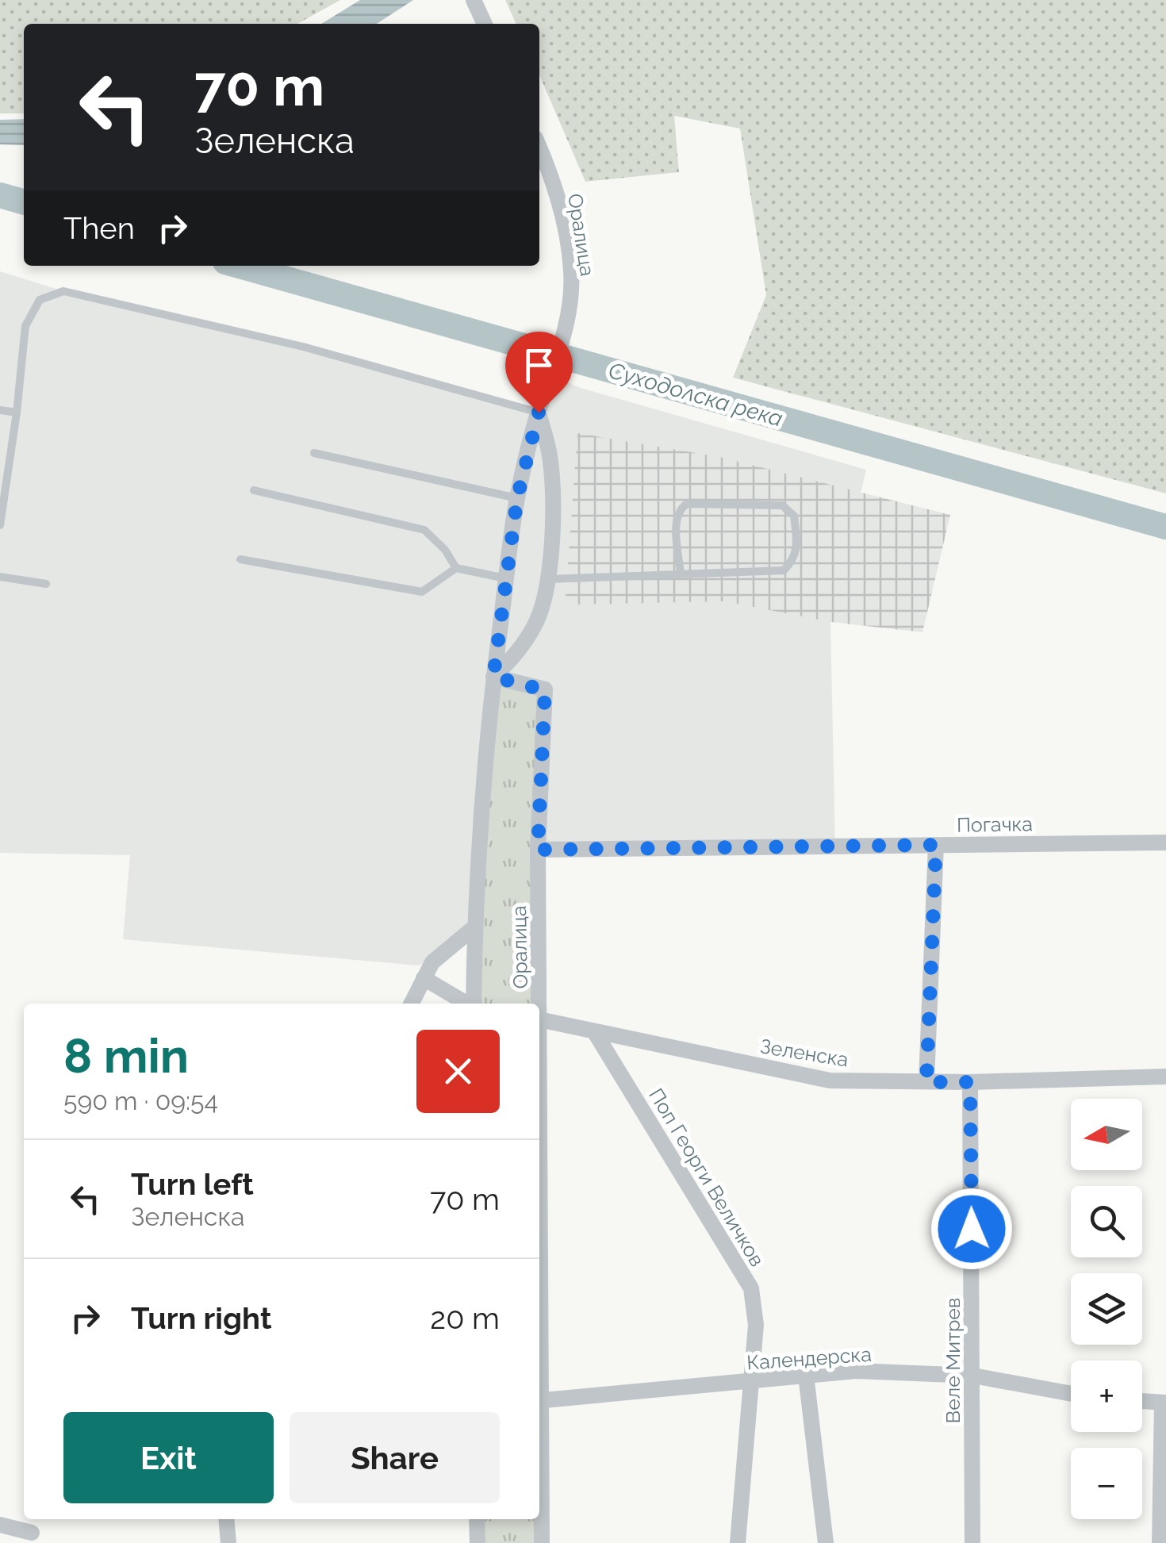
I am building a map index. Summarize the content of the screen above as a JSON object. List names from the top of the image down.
{
  "streets": {
    "street": [
      "Оралица",
      "Погачка",
      "Зеленска",
      "Поп Георги Величков",
      "Календерска",
      "Веле Митрев"
    ]
  },
  "crossings": [
    ["Оралица", "Погачка"],
    ["Зеленска", "Поп Георги Величков"],
    ["Зеленска", "Веле Митрев"],
    ["Поп Георги Величков", "Календерска"],
    ["Календерска", "Веле Митрев"]
  ],
  "water": ["Суходолска река"],
  "north": "left",
  "page": {
    "turn": ["70 m", "Зеленска"],
    "then": "Then",
    "heading": ["8 min", "590 m · 09:54"],
    "map_buttons": ["+", "−"],
    "list": [
      {
        "name": "Turn left",
        "note": "Зеленска",
        "value": "70 m"
      },
      {
        "name": "Turn right",
        "value": "20 m"
      }
    ],
    "buttons": ["Exit", "Share"]
  }
}
